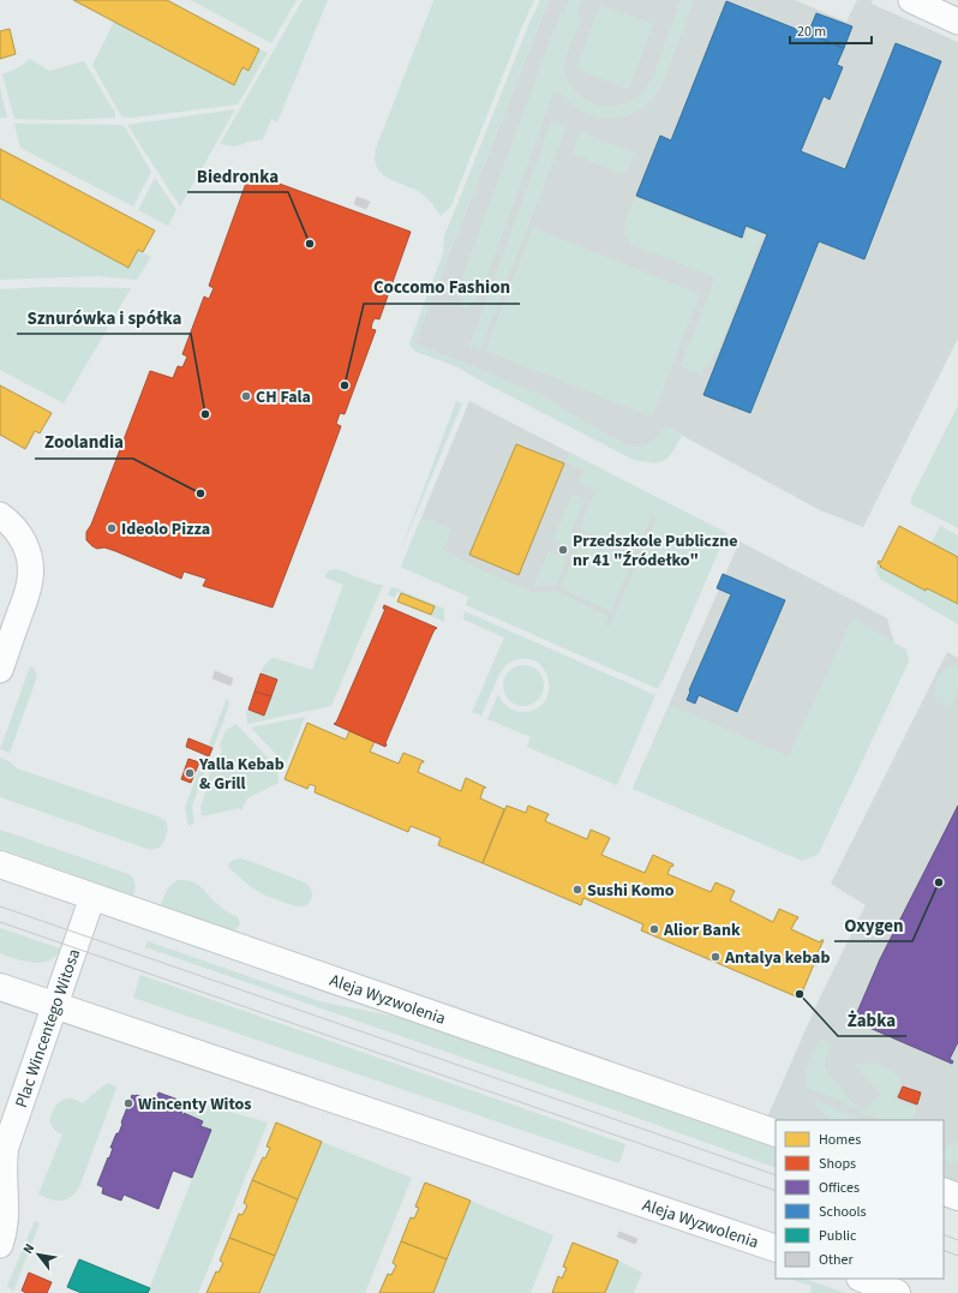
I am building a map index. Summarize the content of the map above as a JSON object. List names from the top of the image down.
{
  "streets": {
    "street": ["Aleja Wyzwolenia", "Plac Wincentego Witosa"]
  },
  "crossings": [
    ["Aleja Wyzwolenia", "Plac Wincentego Witosa"]
  ],
  "places": [
    "Biedronka",
    "Coccomo Fashion",
    "CH Fala",
    "Sznurówka i spółka",
    "Zoolandia",
    "Ideolo Pizza",
    "Przedszkole Publiczne nr 41 \"Źródełko\"",
    "Yalla Kebab & Grill",
    "Oxygen",
    "Sushi Komo",
    "Alior Bank",
    "Antalya kebab",
    "Żabka",
    "Wincenty Witos"
  ],
  "legend": [
    "Homes",
    "Shops",
    "Offices",
    "Schools",
    "Public",
    "Other"
  ],
  "scale_bar": "20 m",
  "north": "top left"
}
